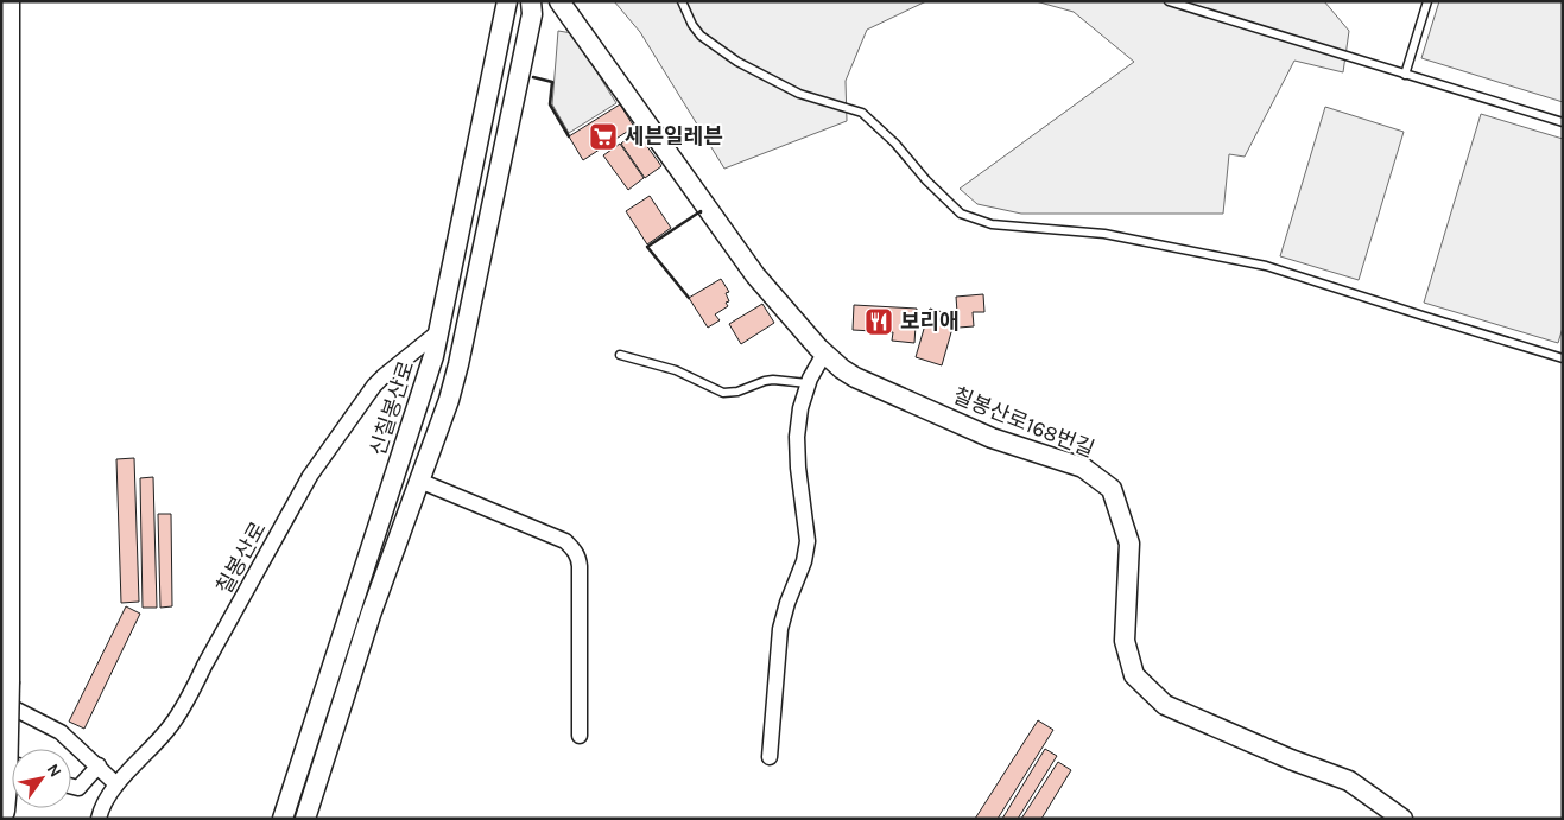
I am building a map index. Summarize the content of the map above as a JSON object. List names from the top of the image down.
{
  "streets": {
    "street": ["신칠봉산로", "칠봉산로168번길", "칠봉산로"]
  },
  "crossings": [
    ["신칠봉산로", "칠봉산로"]
  ],
  "places": {
    "supermarket": ["세븐일레븐"],
    "restaurant": ["보리애"]
  },
  "north": "top right"
}
